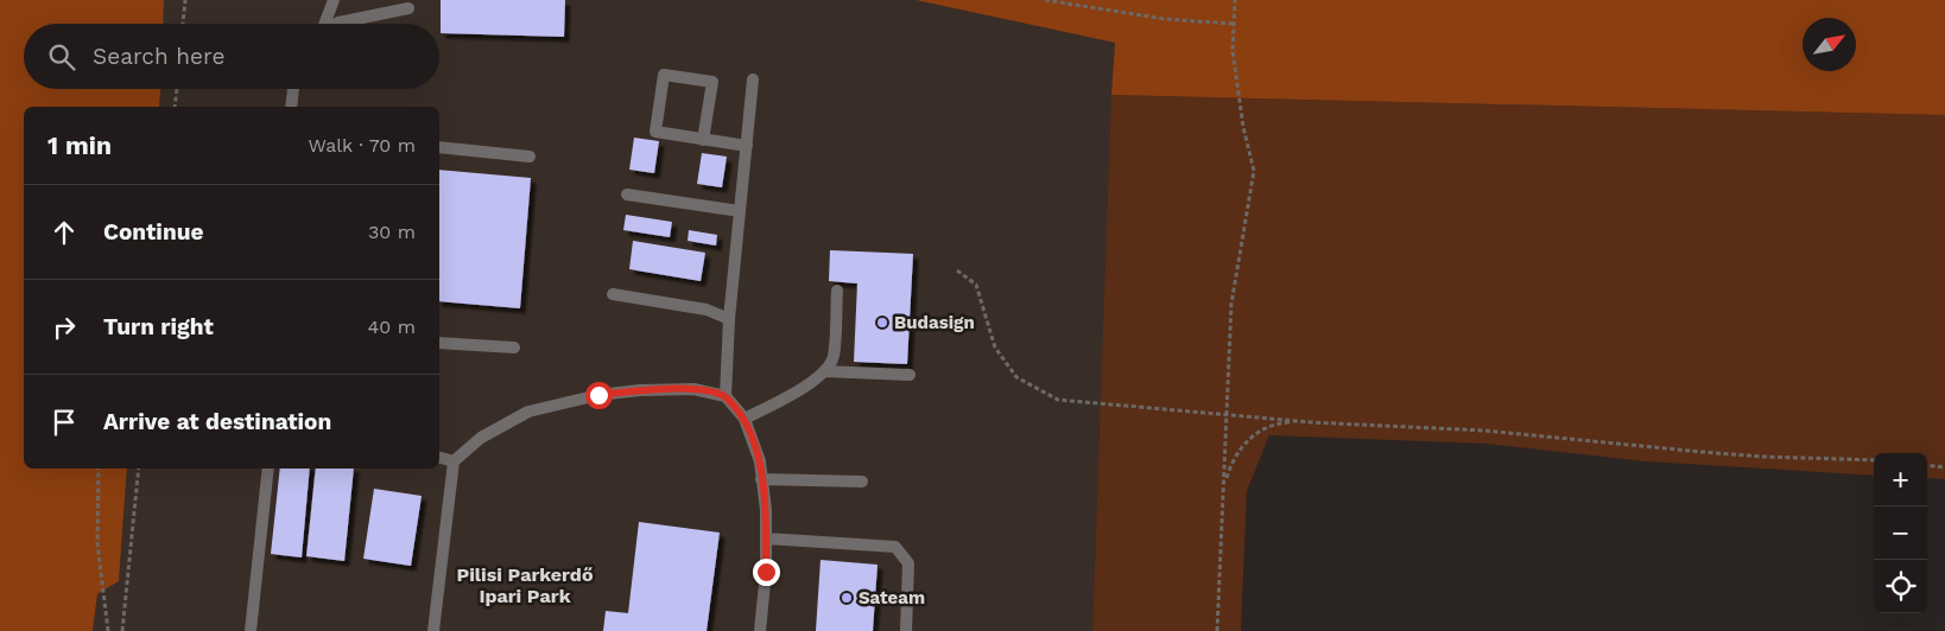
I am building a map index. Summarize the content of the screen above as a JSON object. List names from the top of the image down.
{
  "districts": ["Pilisi Parkerdő Ipari Park"],
  "places": ["Budasign", "Sateam"],
  "north": "top right",
  "page": {
    "search": "Search here",
    "heading": ["1 min", "Walk · 70 m"],
    "list": [
      ["Continue", "30 m"],
      ["Turn right", "40 m"],
      "Arrive at destination"
    ],
    "map_buttons": ["+", "−"]
  }
}
